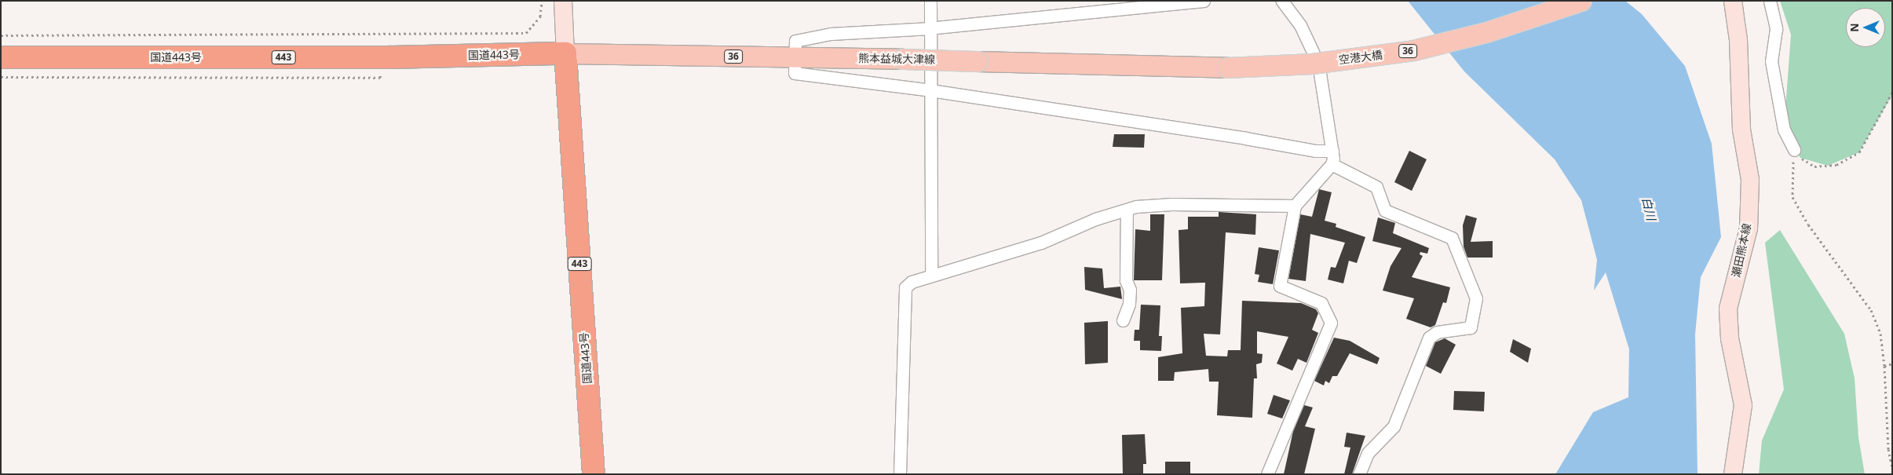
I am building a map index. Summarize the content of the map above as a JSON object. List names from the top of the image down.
{
  "streets": {
    "highway": ["国道443号", "443"],
    "main road": [
      "36",
      "空港大橋",
      "熊本益城大津線",
      "瀬田熊本線"
    ]
  },
  "crossings": [
    ["国道443号", "熊本益城大津線"],
    ["空港大橋", "熊本益城大津線"]
  ],
  "water": ["白川"],
  "north": "left"
}
